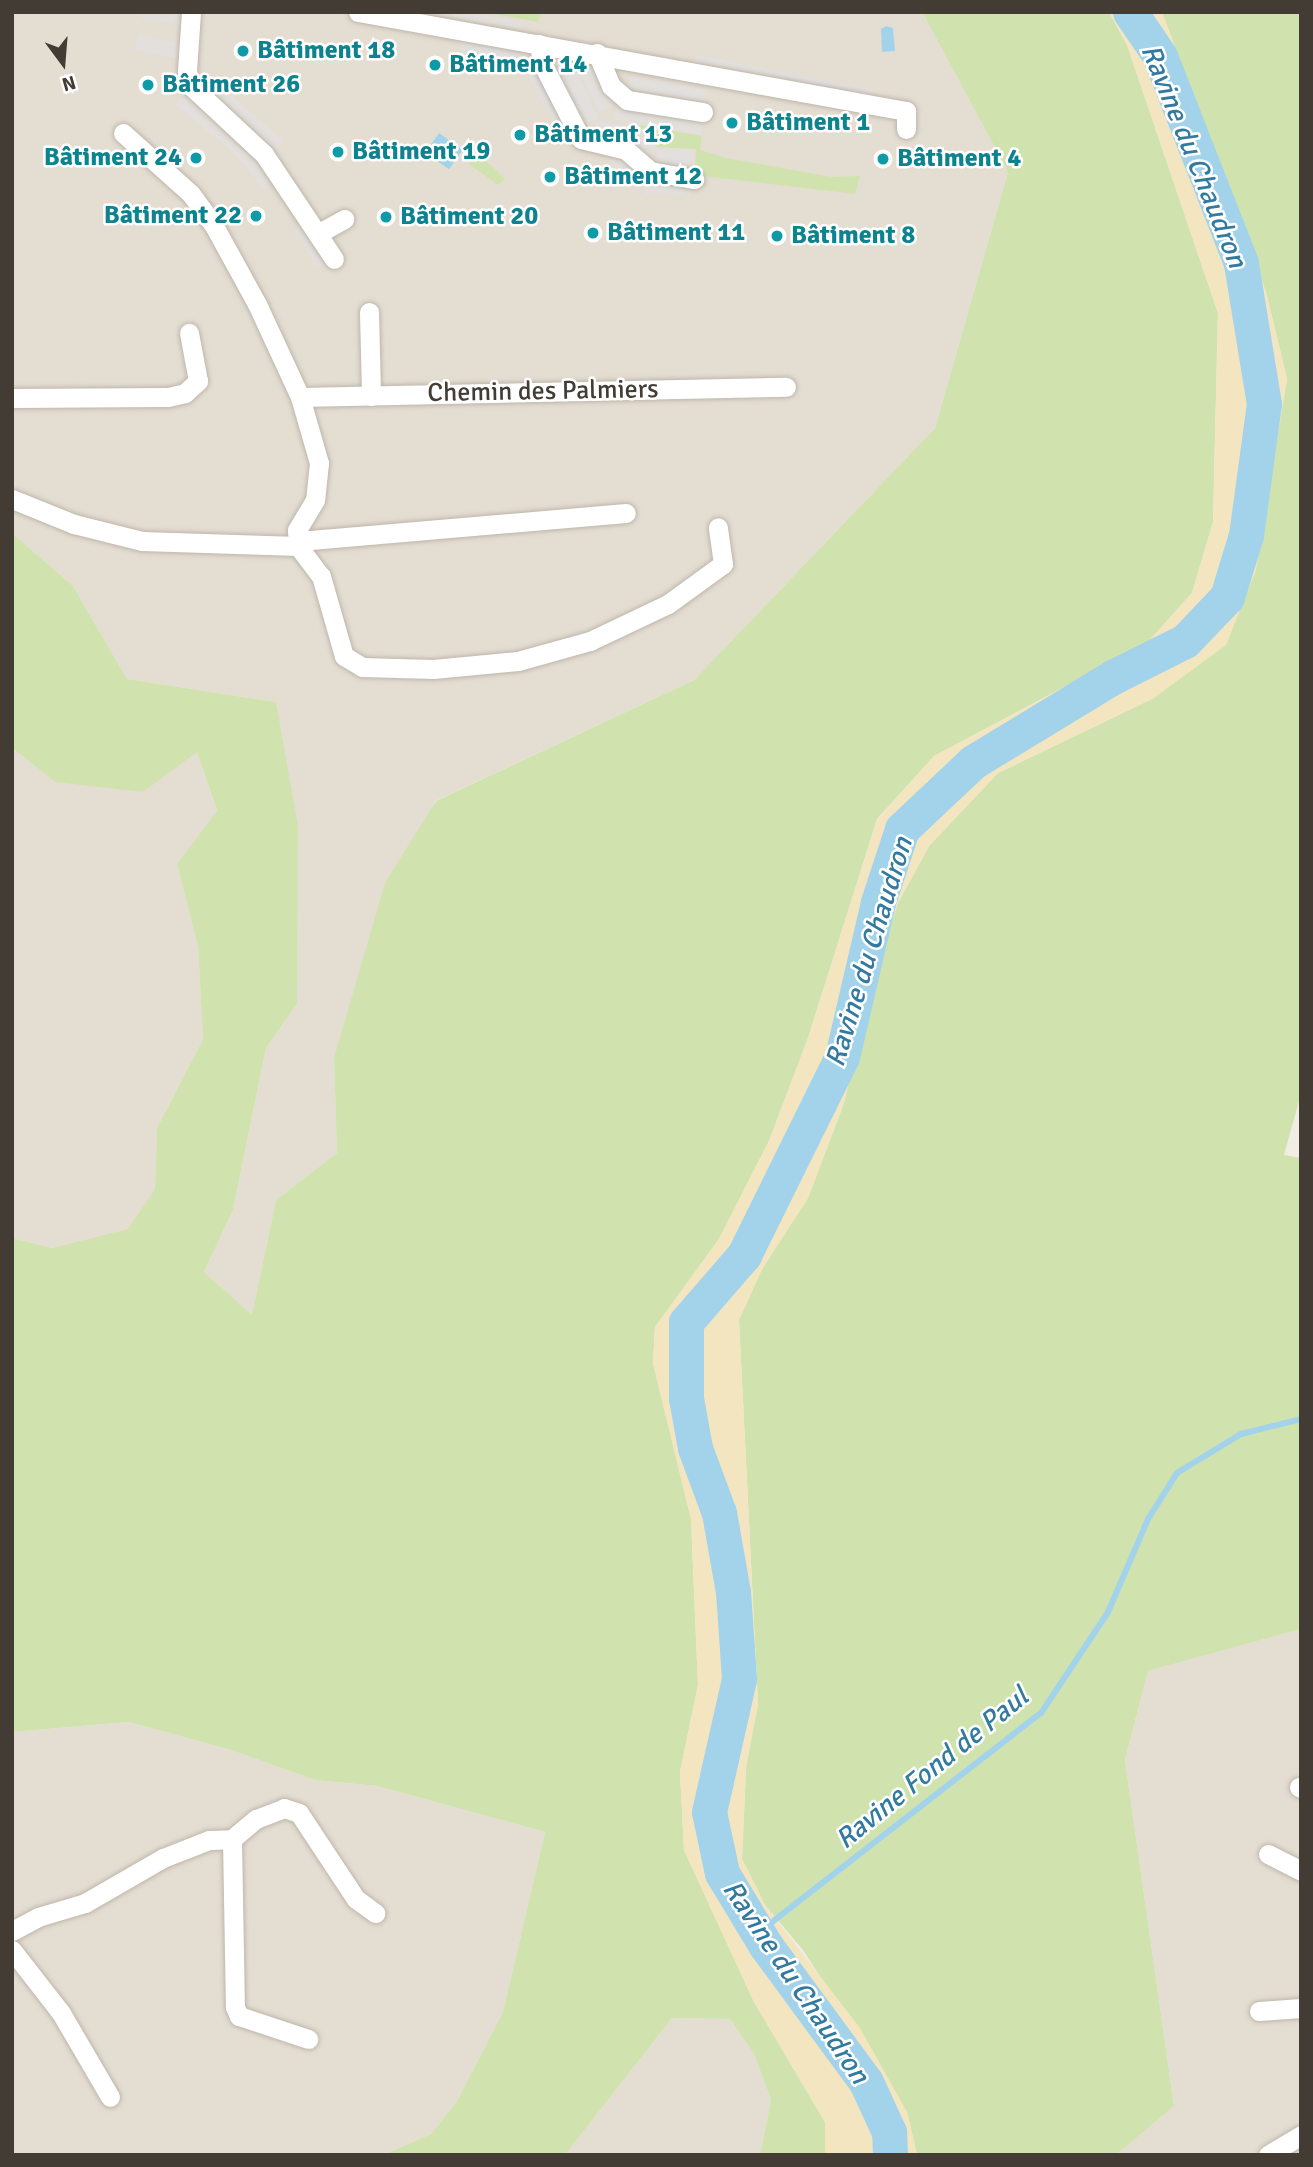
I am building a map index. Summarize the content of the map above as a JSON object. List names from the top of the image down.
{
  "streets": {
    "street": ["Chemin des Palmiers"]
  },
  "water": ["Ravine du Chaudron", "Ravine Fond de Paul"],
  "places": [
    "Bâtiment 18",
    "Bâtiment 14",
    "Bâtiment 26",
    "Bâtiment 1",
    "Bâtiment 13",
    "Bâtiment 19",
    "Bâtiment 24",
    "Bâtiment 4",
    "Bâtiment 12",
    "Bâtiment 22",
    "Bâtiment 20",
    "Bâtiment 11",
    "Bâtiment 8"
  ],
  "north": "bottom"
}
